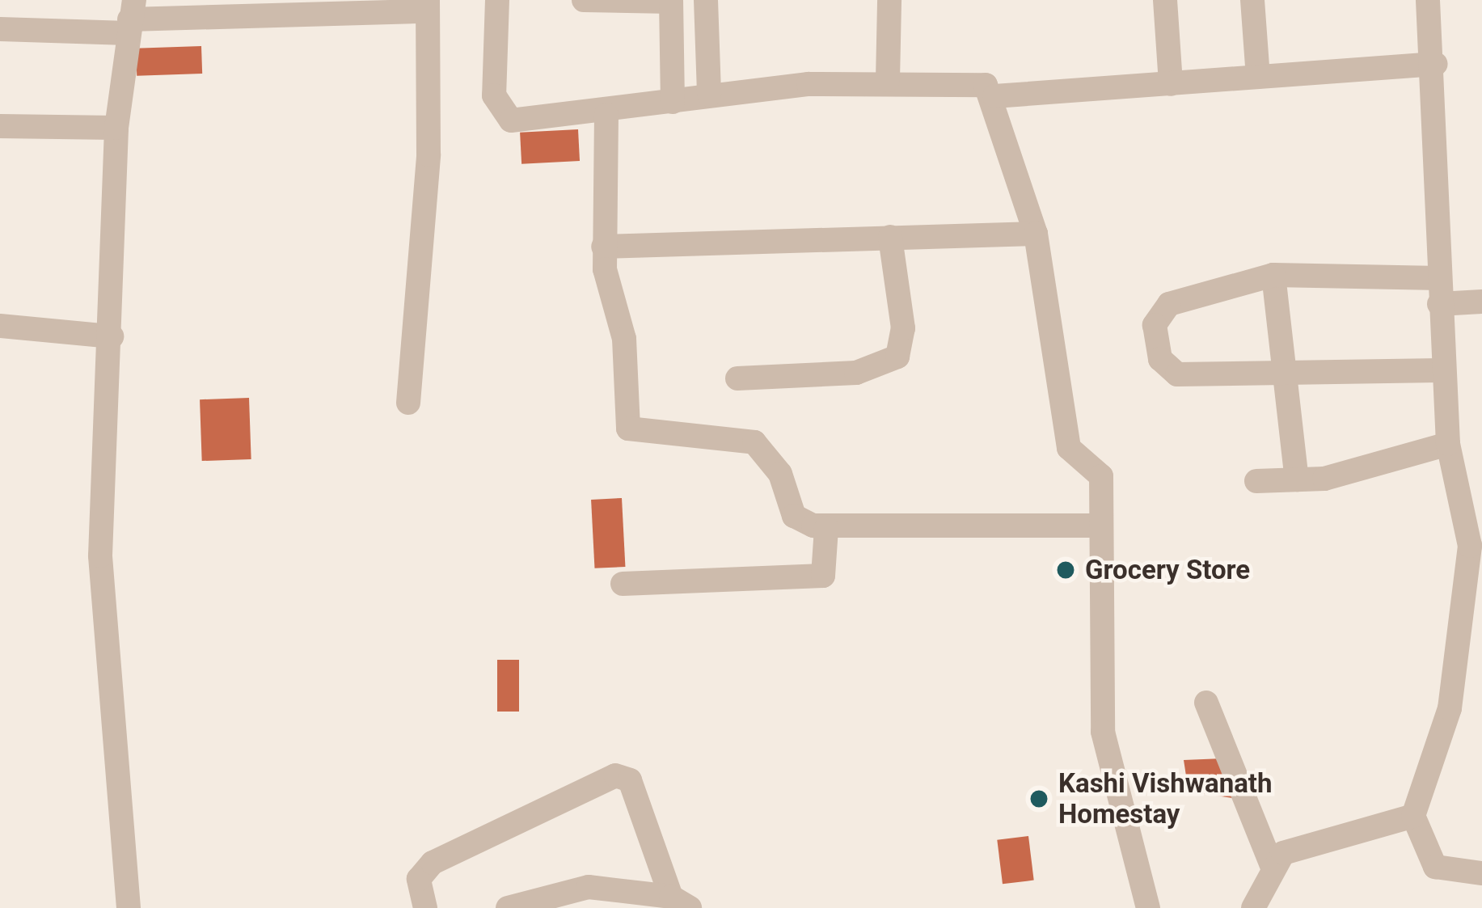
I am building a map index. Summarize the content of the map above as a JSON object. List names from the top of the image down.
{
  "places": ["Grocery Store", "Kashi Vishwanath Homestay"]
}
